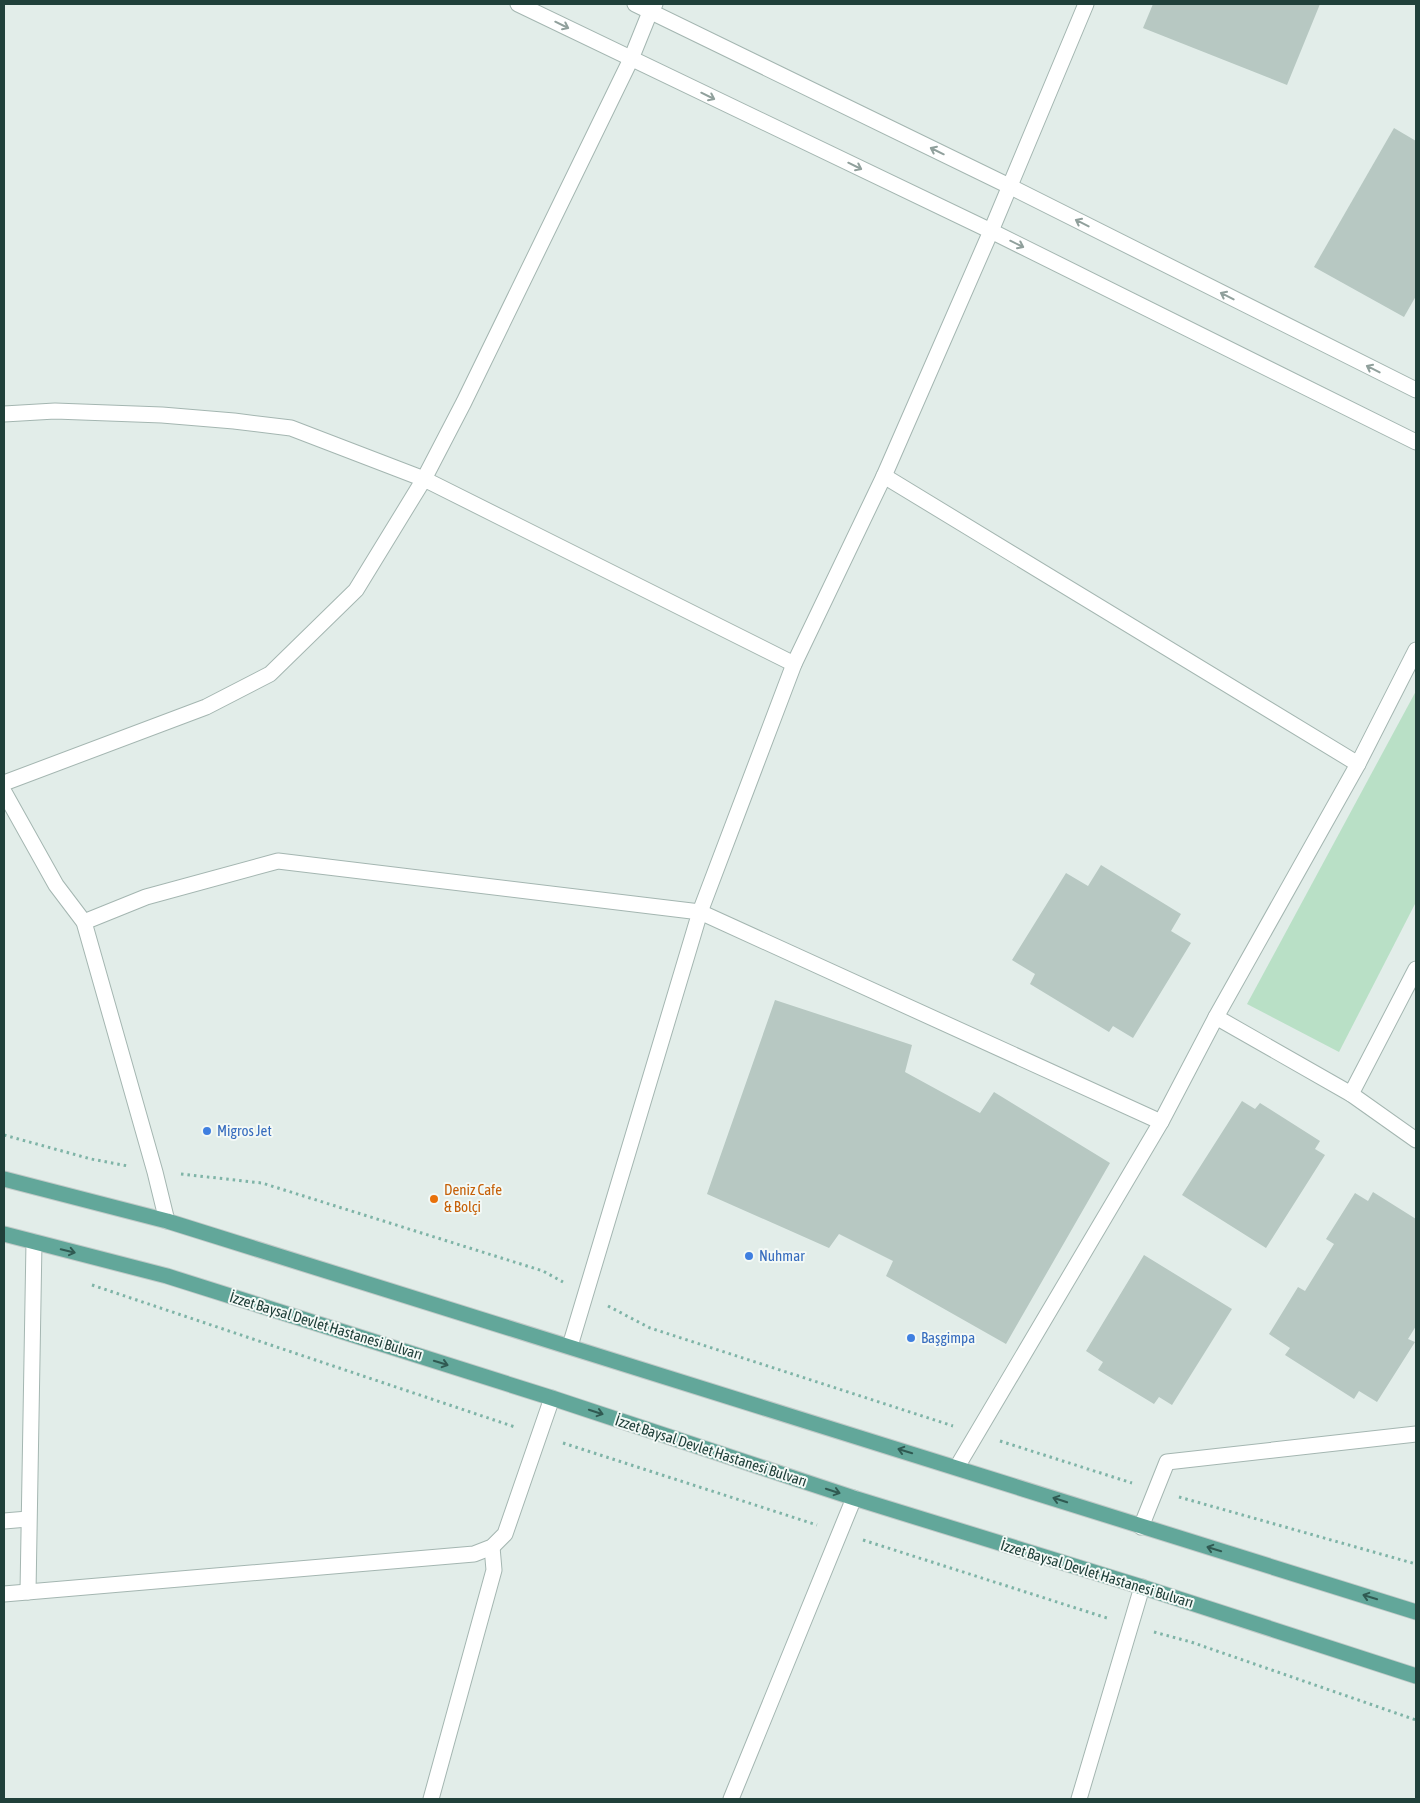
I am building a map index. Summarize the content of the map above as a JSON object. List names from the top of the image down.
{
  "streets": {
    "main road": ["İzzet Baysal Devlet Hastanesi Bulvarı"]
  },
  "places": [
    "Migros Jet",
    "Deniz Cafe & Bolçi",
    "Nuhmar",
    "Başgimpa"
  ]
}
